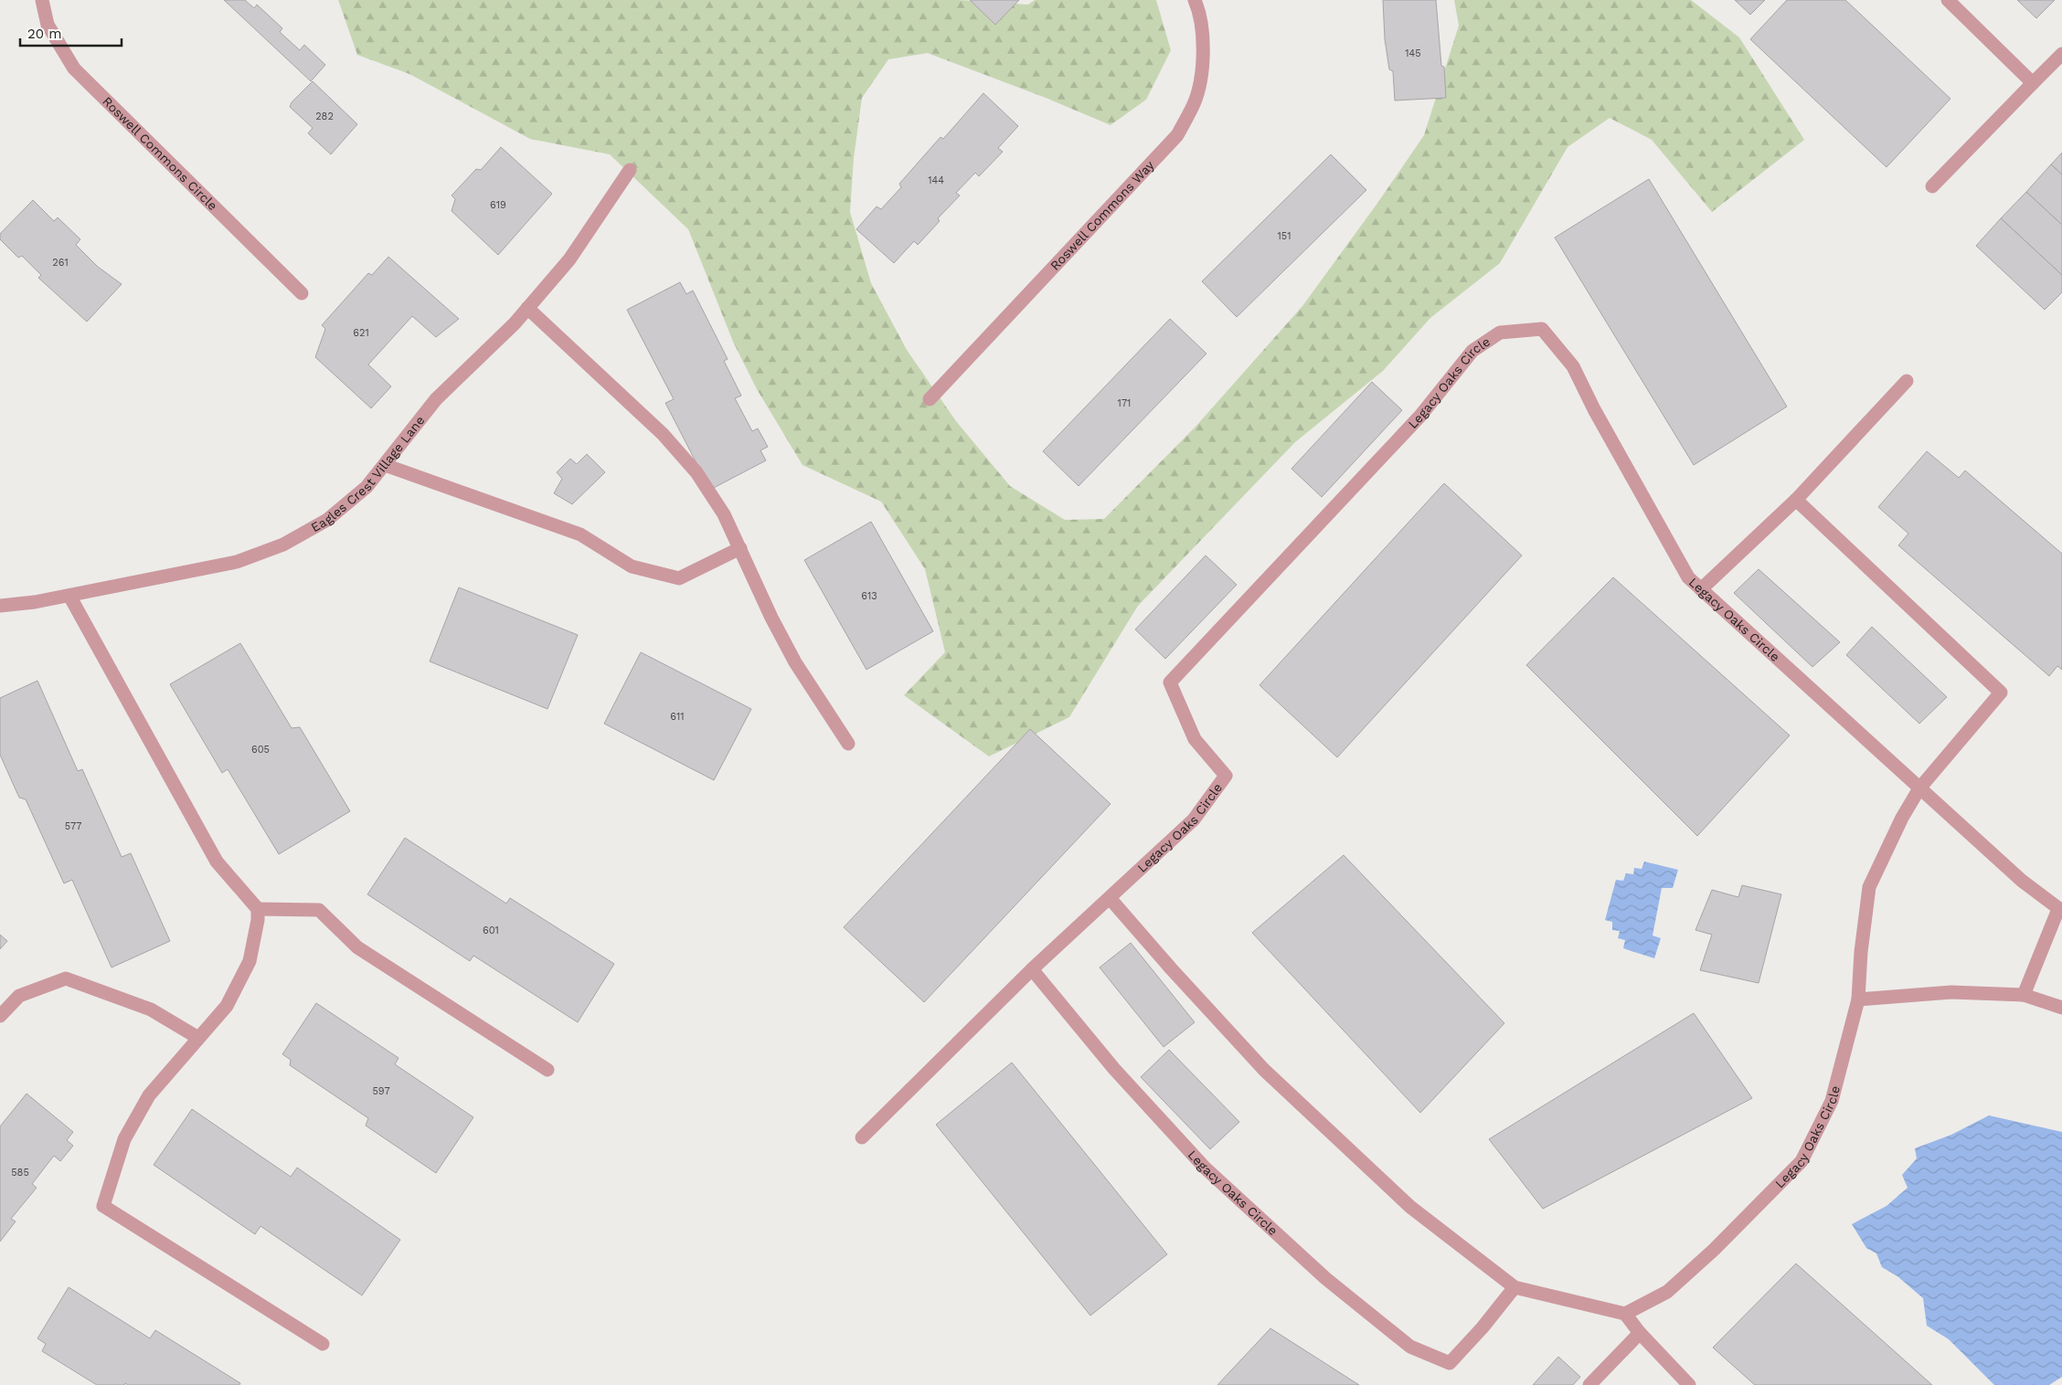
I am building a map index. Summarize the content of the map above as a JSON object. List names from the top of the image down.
{
  "streets": {
    "street": [
      "Roswell Commons Circle",
      "Roswell Commons Way",
      "Legacy Oaks Circle",
      "Eagles Crest Village Lane"
    ]
  },
  "house_numbers": [
    "145",
    "282",
    "144",
    "619",
    "151",
    "261",
    "621",
    "171",
    "613",
    "611",
    "605",
    "577",
    "601",
    "597",
    "585"
  ],
  "scale_bar": "20 m"
}
